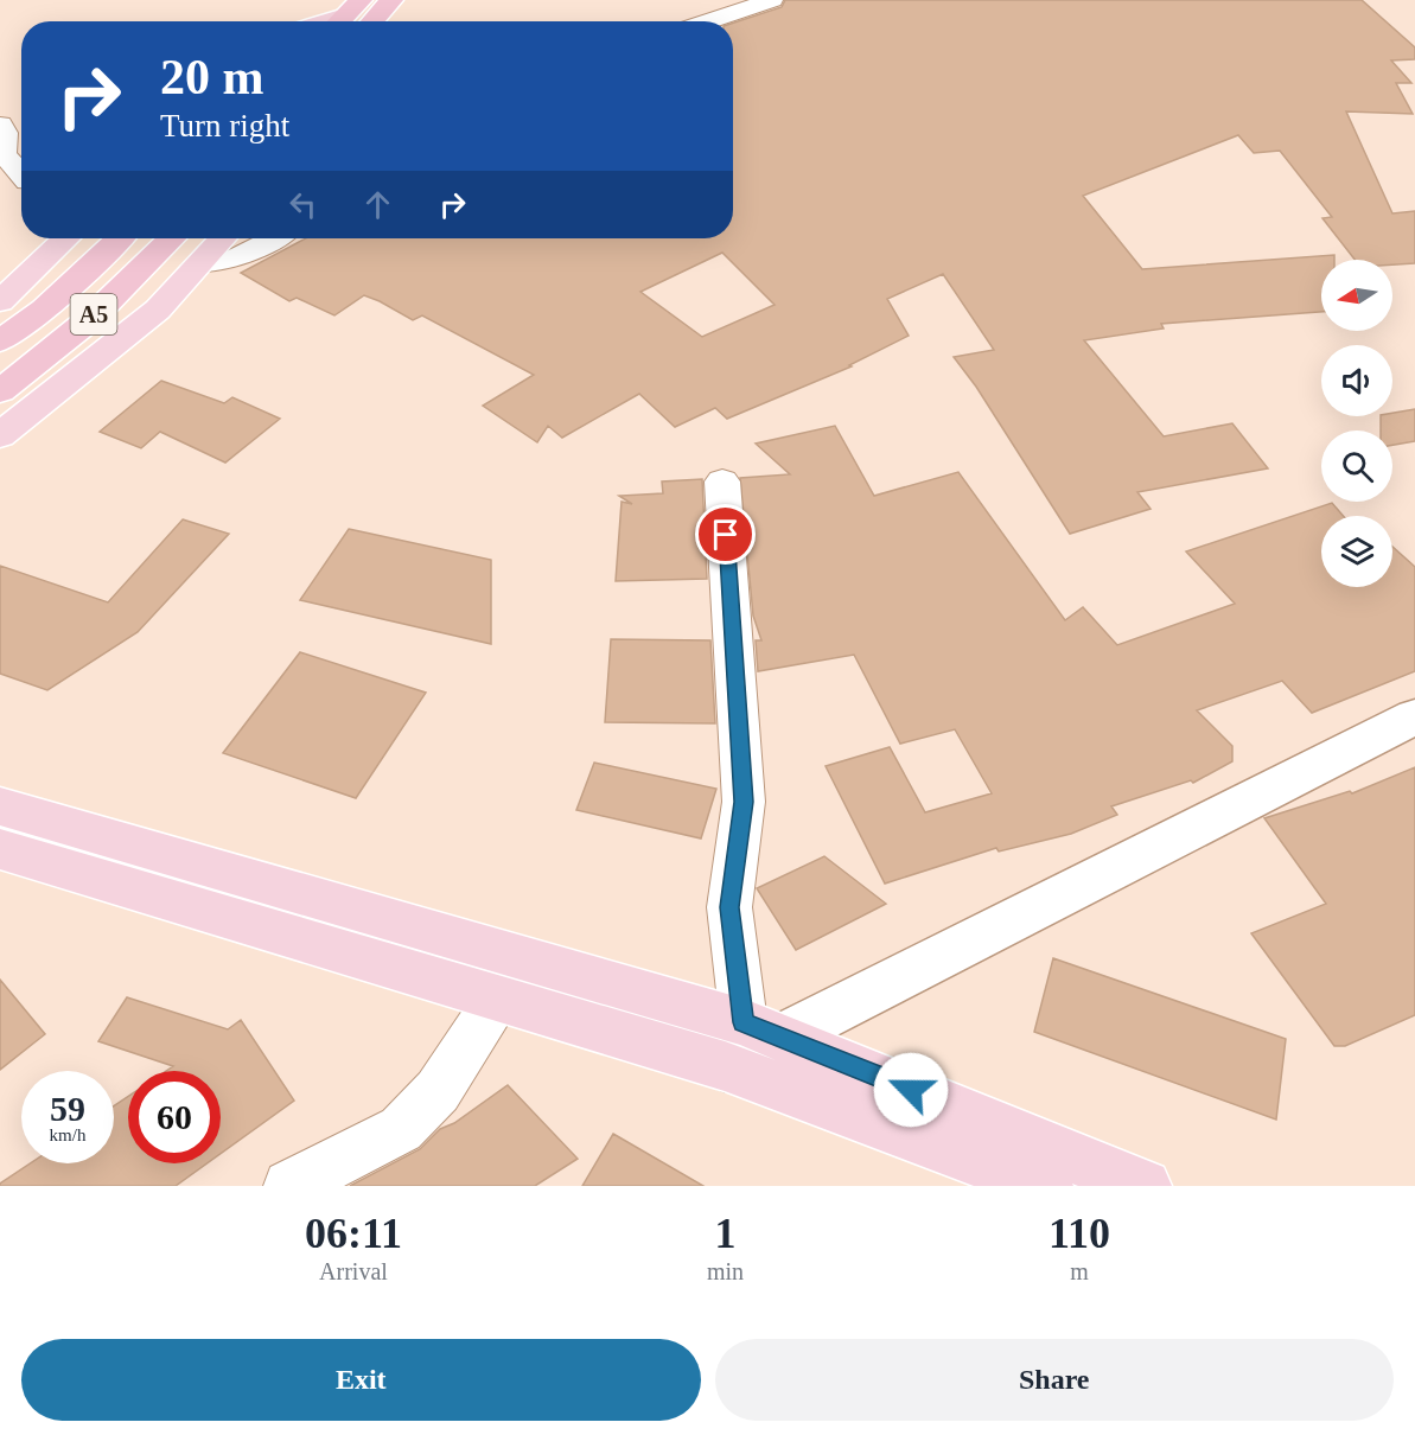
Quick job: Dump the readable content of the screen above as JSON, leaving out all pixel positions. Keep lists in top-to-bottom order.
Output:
{
  "streets": {
    "highway": ["A5"]
  },
  "north": "left",
  "page": {
    "turn": ["20 m", "Turn right"],
    "speed": "59 km/h",
    "limit": "60",
    "eta": [
      "06:11",
      "Arrival",
      "1",
      "min",
      "110",
      "m"
    ],
    "buttons": ["Exit", "Share"]
  }
}
